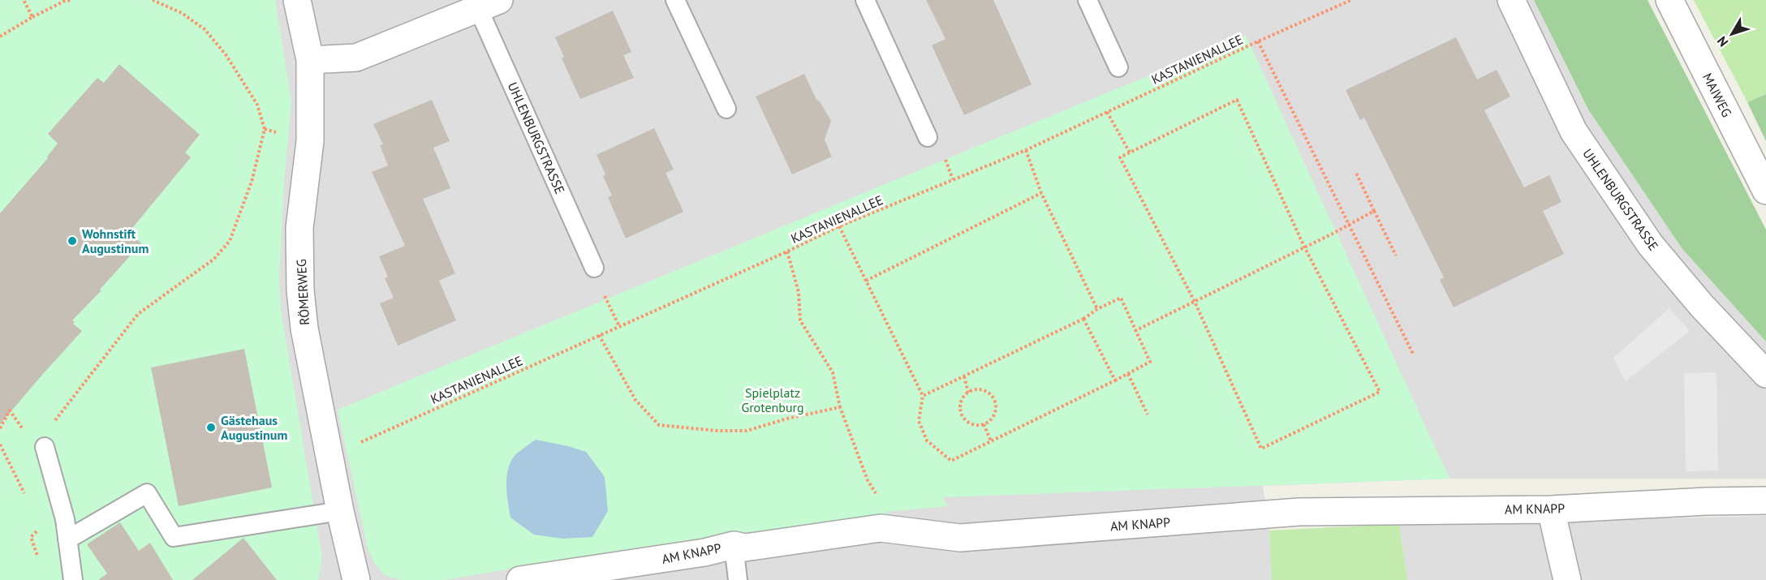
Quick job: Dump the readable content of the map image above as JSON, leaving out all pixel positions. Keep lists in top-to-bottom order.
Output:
{
  "streets": {
    "street": [
      "MAIWEG",
      "UHLENBURGSTRASSE",
      "RÖMERWEG",
      "AM KNAPP"
    ],
    "path": ["KASTANIENALLEE"]
  },
  "crossings": [
    ["KASTANIENALLEE", "RÖMERWEG"],
    ["UHLENBURGSTRASSE", "RÖMERWEG"]
  ],
  "parks": ["Spielplatz Grotenburg"],
  "places": ["Wohnstift Augustinum", "Gästehaus Augustinum"],
  "north": "bottom left"
}
